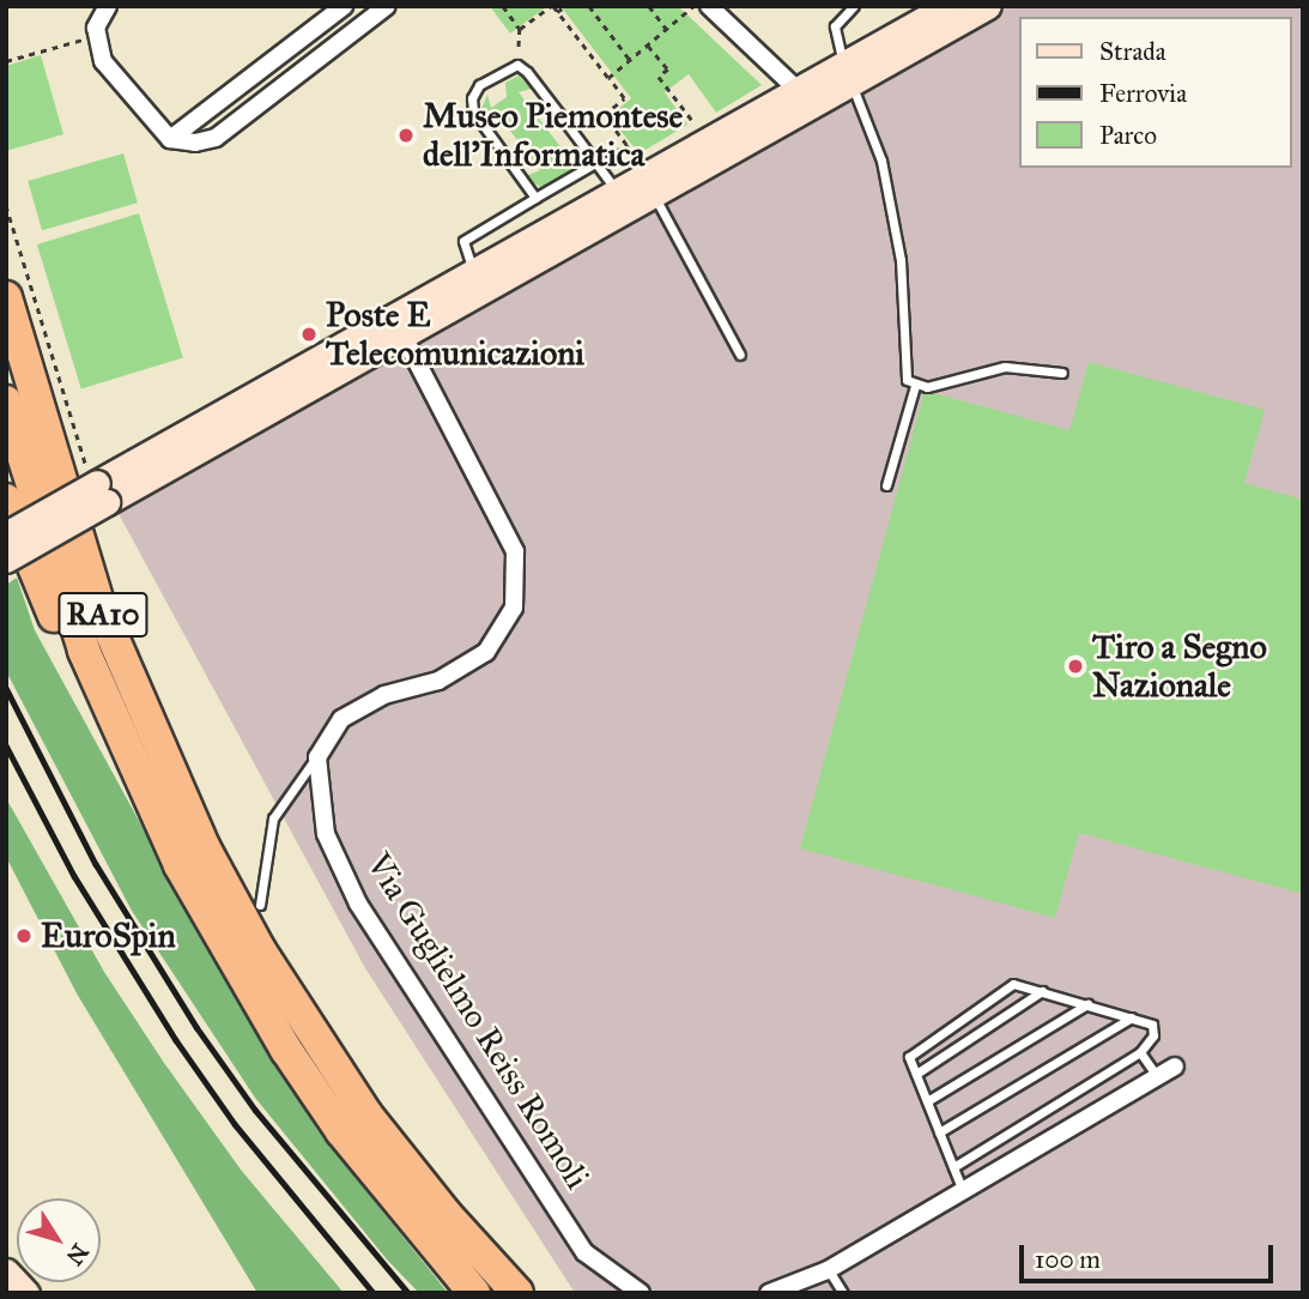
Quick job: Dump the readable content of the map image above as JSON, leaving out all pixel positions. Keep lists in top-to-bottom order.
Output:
{
  "streets": {
    "highway": ["RA10"],
    "street": ["Via Guglielmo Reiss Romoli"]
  },
  "places": [
    "Museo Piemontese dell’Informatica",
    "Poste E Telecomunicazioni",
    "Tiro a Segno Nazionale",
    "EuroSpin"
  ],
  "legend": ["Strada", "Ferrovia", "Parco"],
  "scale_bar": "100 m",
  "north": "bottom right"
}
